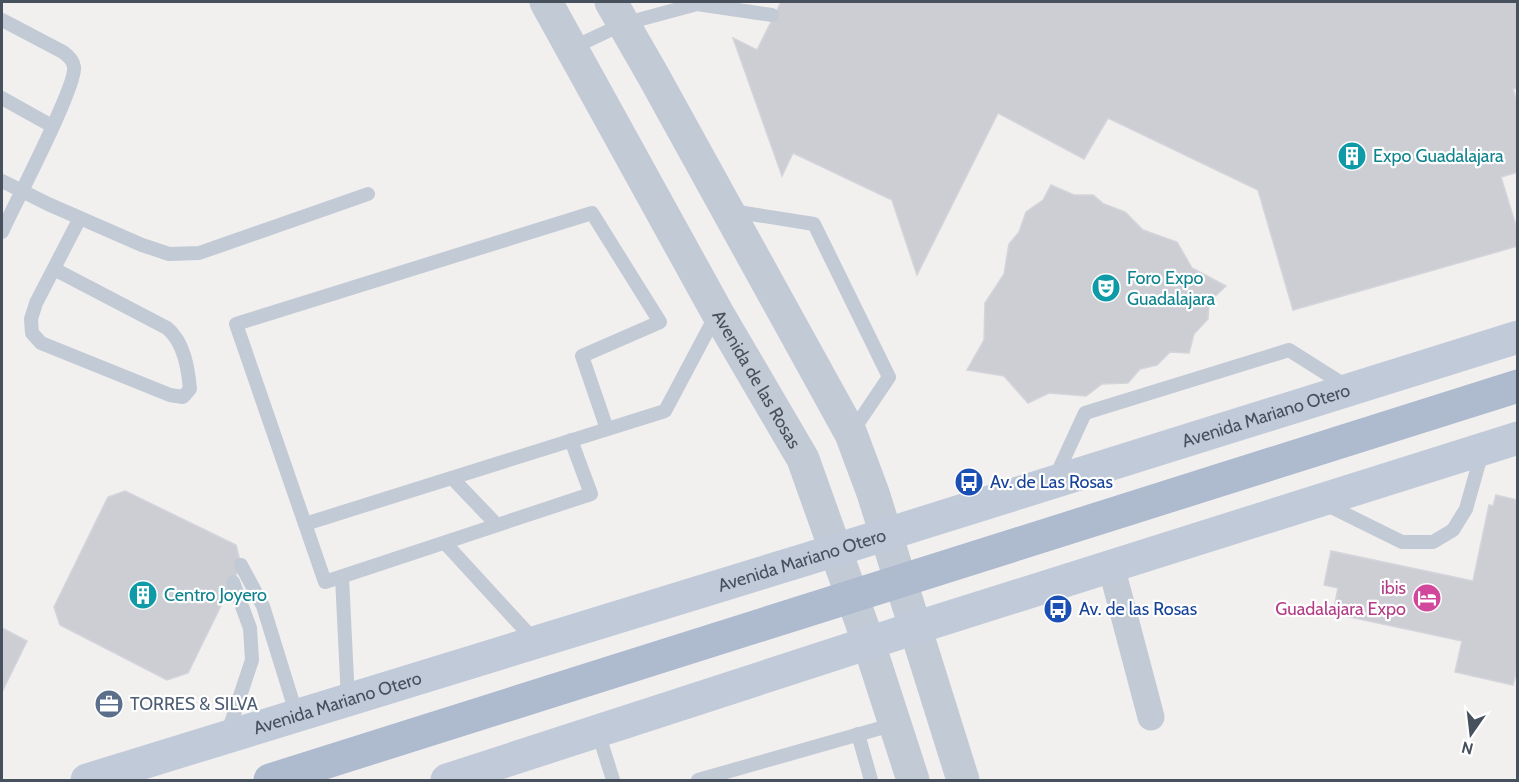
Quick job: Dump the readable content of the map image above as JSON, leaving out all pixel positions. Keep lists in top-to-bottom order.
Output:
{
  "streets": {
    "main road": ["Avenida Mariano Otero"],
    "street": ["Avenida de las Rosas"]
  },
  "crossings": [
    ["Avenida de las Rosas", "Avenida Mariano Otero"]
  ],
  "places": {
    "building": ["Expo Guadalajara", "Centro Joyero"],
    "theatre": ["Foro Expo Guadalajara"],
    "bus stop": ["Av. de Las Rosas", "Av. de las Rosas"],
    "hotel": ["ibis Guadalajara Expo"],
    "office": ["TORRES & SILVA"]
  },
  "north": "bottom"
}
